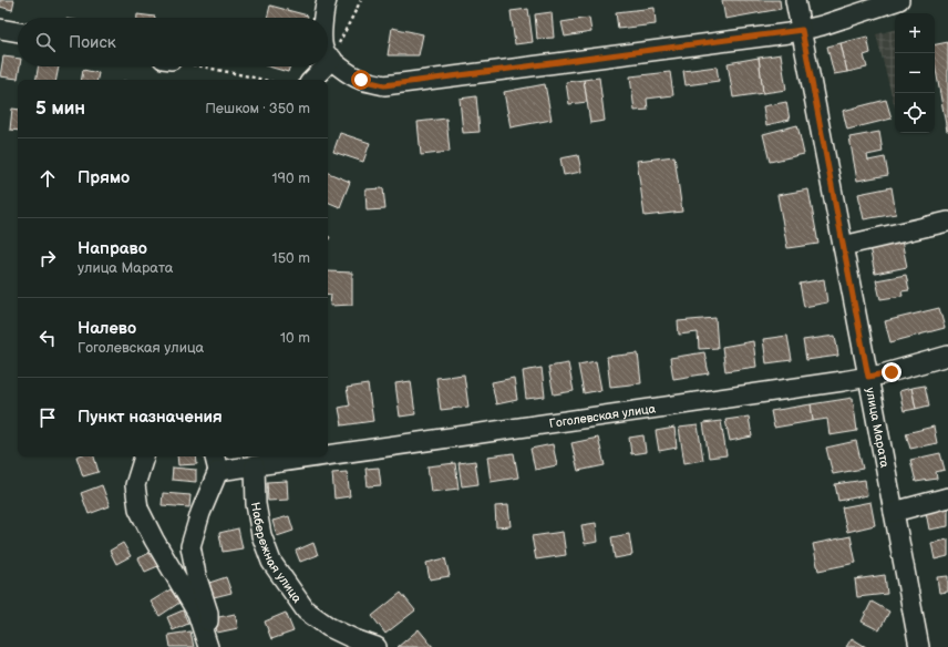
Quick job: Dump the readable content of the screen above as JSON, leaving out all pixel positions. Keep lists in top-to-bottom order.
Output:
{
  "streets": {
    "street": ["Гоголевская улица", "улица Марата", "Набережная улица"]
  },
  "crossings": [
    ["Гоголевская улица", "улица Марата"],
    ["Гоголевская улица", "Набережная улица"]
  ],
  "page": {
    "map_buttons": ["+", "−"],
    "search": "Поиск",
    "heading": ["5 мин", "Пешком · 350 m"],
    "list": [
      ["Прямо", "190 m"],
      ["Направо", "улица Марата", "150 m"],
      ["Налево", "Гоголевская улица", "10 m"],
      "Пункт назначения"
    ]
  }
}
